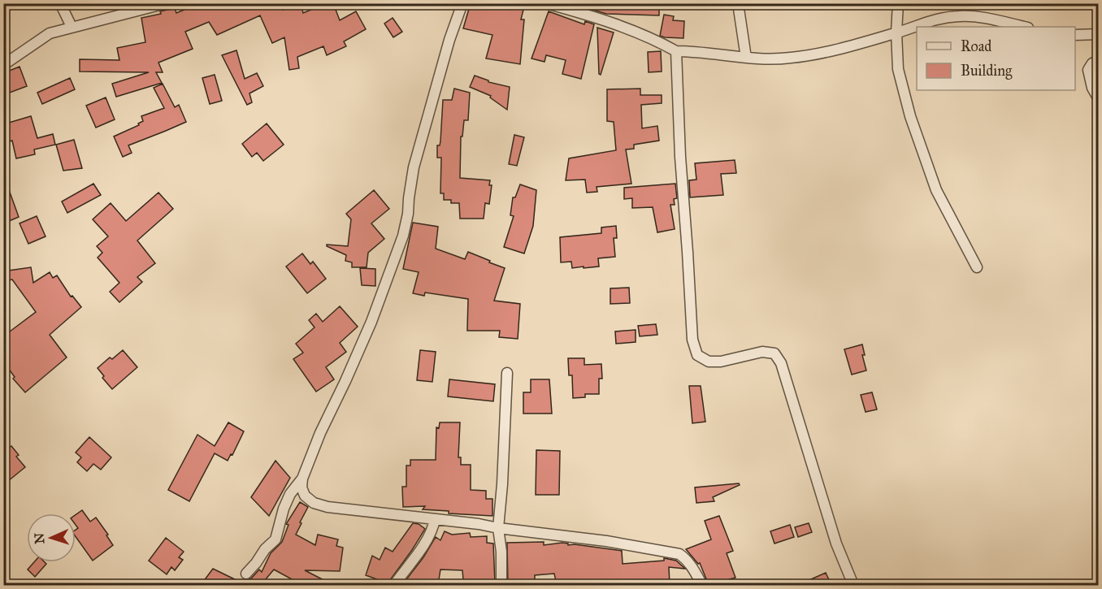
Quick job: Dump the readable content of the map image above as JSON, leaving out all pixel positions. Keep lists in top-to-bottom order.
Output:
{
  "legend": ["Road", "Building"],
  "north": "left"
}
